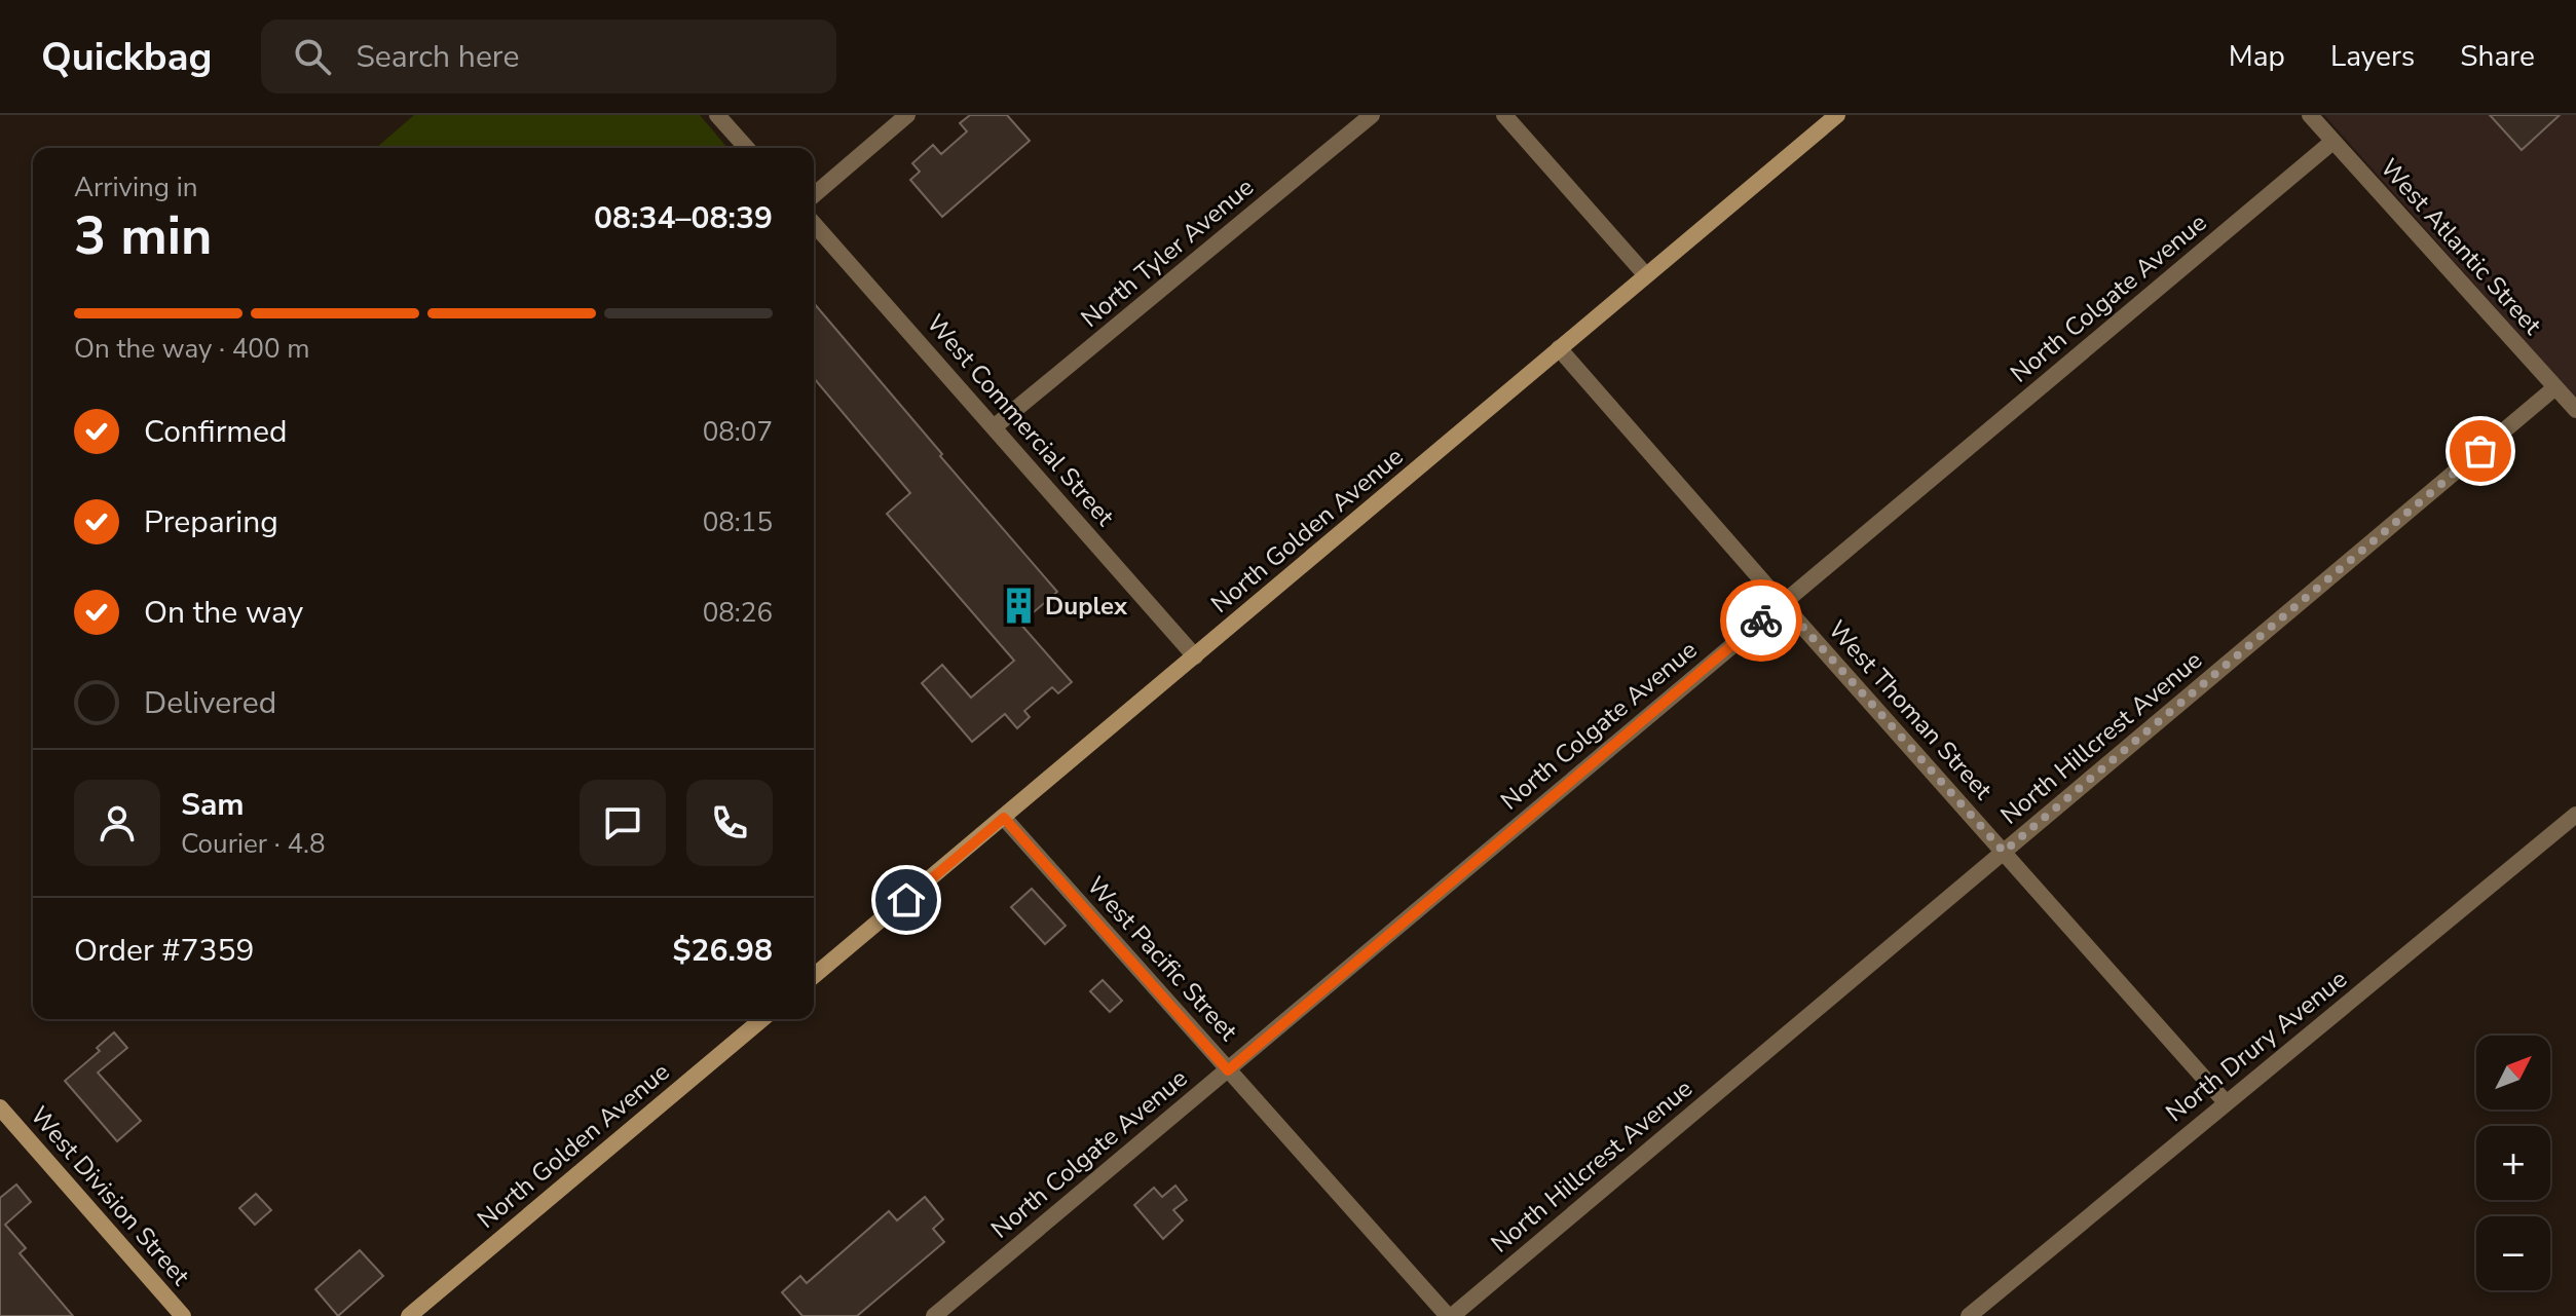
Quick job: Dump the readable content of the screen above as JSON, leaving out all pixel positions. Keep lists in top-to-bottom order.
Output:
{
  "streets": {
    "street": [
      "West Atlantic Street",
      "North Tyler Avenue",
      "North Colgate Avenue",
      "West Commercial Street",
      "North Golden Avenue",
      "West Thoman Street",
      "North Hillcrest Avenue",
      "West Pacific Street",
      "North Drury Avenue",
      "West Division Street"
    ]
  },
  "crossings": [
    ["West Atlantic Street", "North Colgate Avenue"],
    ["West Atlantic Street", "North Hillcrest Avenue"],
    ["North Tyler Avenue", "West Commercial Street"],
    ["North Colgate Avenue", "West Thoman Street"],
    ["North Colgate Avenue", "West Pacific Street"],
    ["West Commercial Street", "North Golden Avenue"],
    ["North Golden Avenue", "West Thoman Street"],
    ["North Golden Avenue", "West Pacific Street"],
    ["West Thoman Street", "North Hillcrest Avenue"],
    ["West Thoman Street", "North Drury Avenue"],
    ["North Hillcrest Avenue", "West Pacific Street"]
  ],
  "places": {
    "building": ["Duplex"]
  },
  "north": "top right",
  "page": {
    "header": "Quickbag",
    "search": "Search here",
    "nav": ["Map", "Layers", "Share"],
    "heading": ["3 min", "Arriving in", "08:34–08:39"],
    "panel": [
      "Sam",
      "Courier · 4.8",
      "Order #7359",
      "$26.98"
    ],
    "bar": "On the way · 400 m",
    "list": [
      ["Confirmed", "08:07"],
      ["Preparing", "08:15"],
      ["On the way", "08:26"],
      "Delivered"
    ],
    "map_buttons": ["+", "−"]
  }
}
